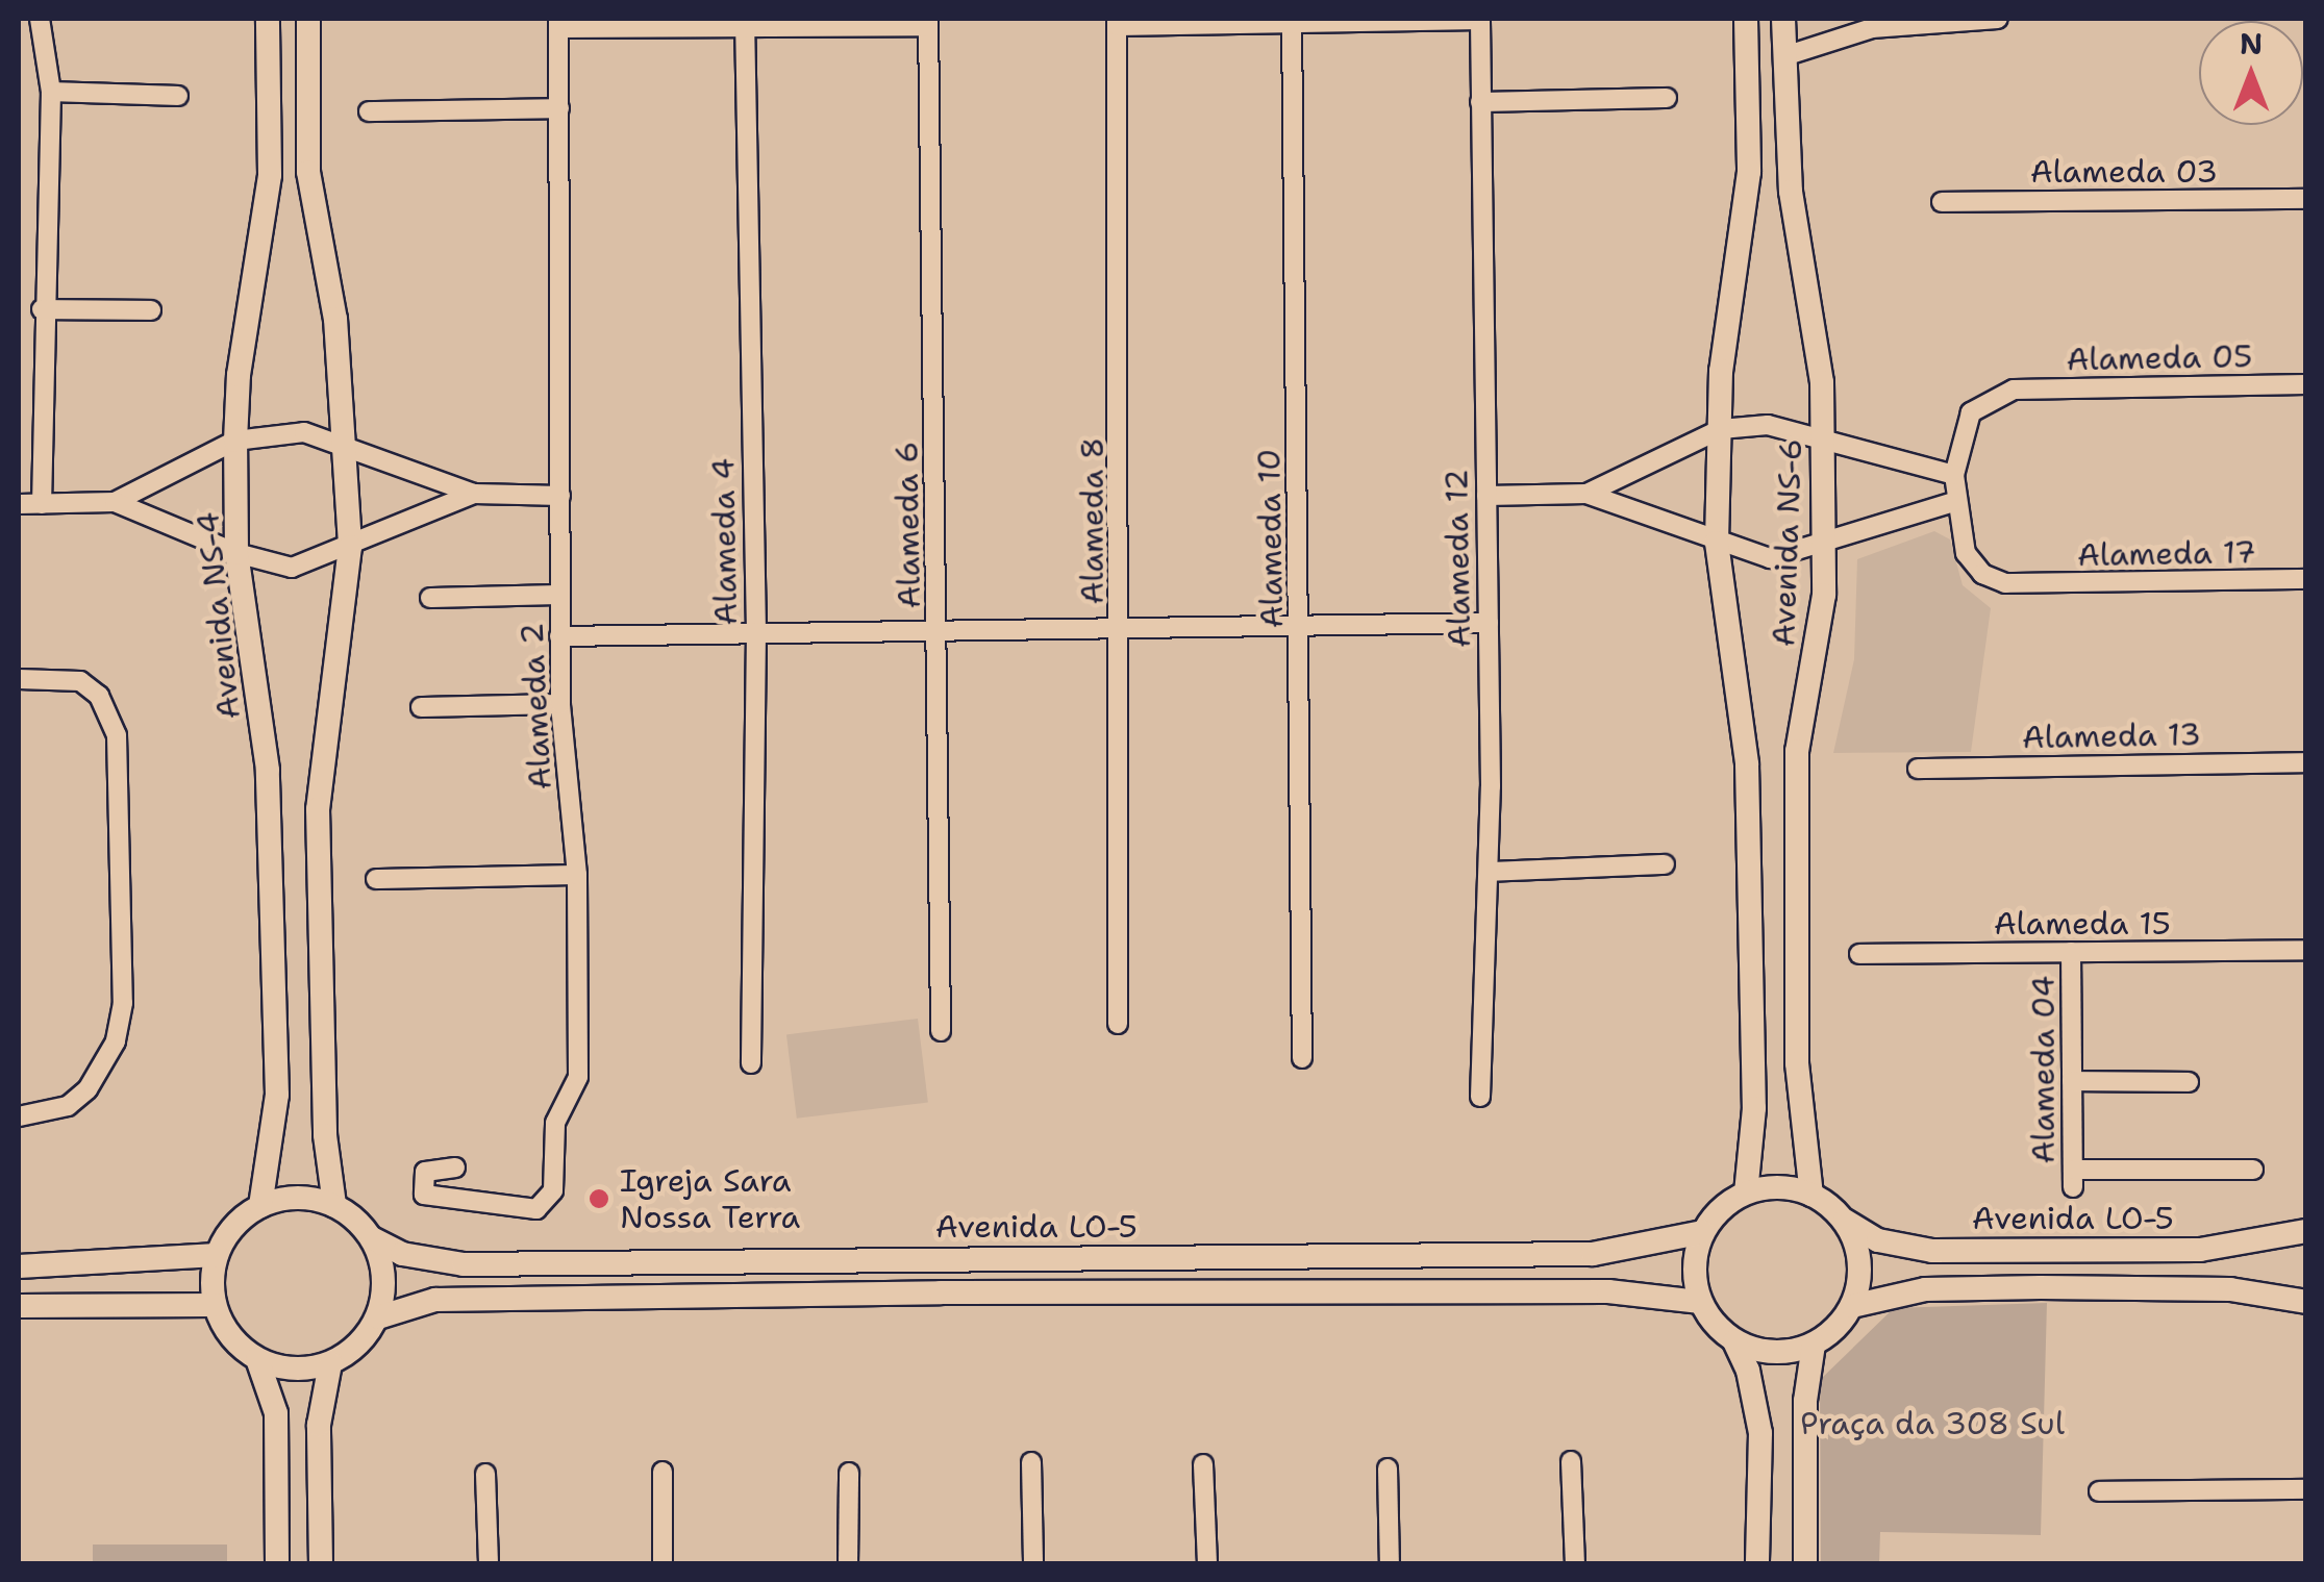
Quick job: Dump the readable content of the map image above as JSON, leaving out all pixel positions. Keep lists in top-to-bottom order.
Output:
{
  "streets": {
    "street": [
      "Alameda 03",
      "Alameda 05",
      "Alameda 8",
      "Alameda 6",
      "Alameda 10",
      "Alameda 4",
      "Avenida NS-6",
      "Alameda 17",
      "Alameda 12",
      "Avenida NS-4",
      "Alameda 2",
      "Alameda 13",
      "Alameda 15",
      "Alameda 04",
      "Avenida LO-5"
    ]
  },
  "crossings": [
    ["Alameda 05", "Alameda 17"],
    ["Avenida NS-6", "Avenida LO-5"],
    ["Avenida NS-4", "Avenida LO-5"],
    ["Alameda 15", "Alameda 04"]
  ],
  "parks": ["Praça da 308 Sul"],
  "places": ["Igreja Sara Nossa Terra"],
  "north": "top"
}
